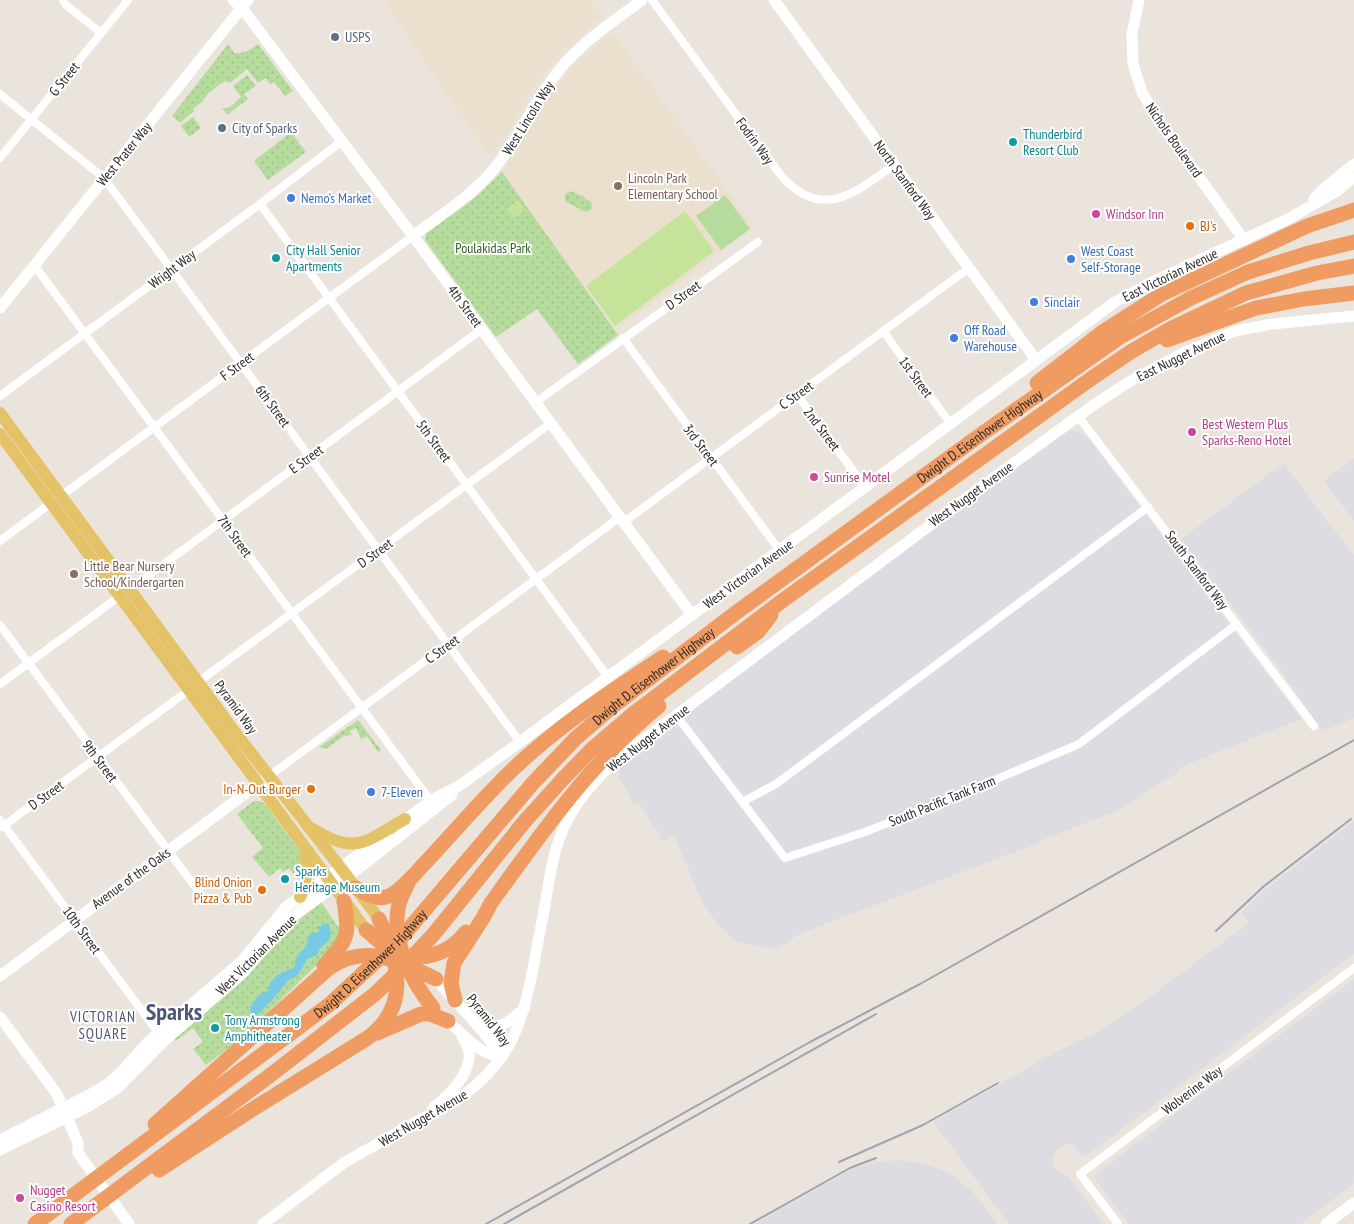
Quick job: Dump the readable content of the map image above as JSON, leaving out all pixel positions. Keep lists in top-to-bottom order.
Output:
{
  "streets": {
    "highway": ["Dwight D. Eisenhower Highway"],
    "main road": ["Pyramid Way"],
    "street": [
      "G Street",
      "West Lincoln Way",
      "Nichols Boulevard",
      "Fodrin Way",
      "West Prater Way",
      "North Stanford Way",
      "Wright Way",
      "East Victorian Avenue",
      "D Street",
      "4th Street",
      "East Nugget Avenue",
      "F Street",
      "1st Street",
      "C Street",
      "6th Street",
      "2nd Street",
      "5th Street",
      "3rd Street",
      "E Street",
      "West Nugget Avenue",
      "7th Street",
      "South Stanford Way",
      "West Victorian Avenue",
      "9th Street",
      "South Pacific Tank Farm",
      "Avenue of the Oaks",
      "10th Street",
      "Wolverine Way"
    ]
  },
  "crossings": [
    ["G Street", "6th Street"],
    ["West Lincoln Way", "4th Street"],
    ["West Lincoln Way", "F Street"],
    ["Nichols Boulevard", "East Victorian Avenue"],
    ["Fodrin Way", "North Stanford Way"],
    ["West Prater Way", "4th Street"],
    ["West Prater Way", "6th Street"],
    ["West Prater Way", "7th Street"],
    ["North Stanford Way", "East Victorian Avenue"],
    ["North Stanford Way", "C Street"],
    ["North Stanford Way", "West Victorian Avenue"],
    ["Wright Way", "4th Street"],
    ["Wright Way", "6th Street"],
    ["Wright Way", "5th Street"],
    ["Wright Way", "7th Street"],
    ["East Victorian Avenue", "West Victorian Avenue"],
    ["D Street", "4th Street"],
    ["D Street", "6th Street"],
    ["D Street", "5th Street"],
    ["D Street", "3rd Street"],
    ["D Street", "7th Street"],
    ["D Street", "Pyramid Way"],
    ["D Street", "9th Street"],
    ["D Street", "10th Street"],
    ["4th Street", "F Street"],
    ["4th Street", "C Street"],
    ["4th Street", "E Street"],
    ["4th Street", "West Victorian Avenue"],
    ["East Nugget Avenue", "West Nugget Avenue"],
    ["East Nugget Avenue", "South Stanford Way"],
    ["F Street", "6th Street"],
    ["F Street", "5th Street"],
    ["F Street", "7th Street"],
    ["F Street", "Pyramid Way"],
    ["1st Street", "C Street"],
    ["1st Street", "West Victorian Avenue"],
    ["C Street", "6th Street"],
    ["C Street", "2nd Street"],
    ["C Street", "5th Street"],
    ["C Street", "3rd Street"],
    ["C Street", "7th Street"],
    ["C Street", "Pyramid Way"],
    ["C Street", "Avenue of the Oaks"],
    ["6th Street", "E Street"],
    ["6th Street", "West Victorian Avenue"],
    ["2nd Street", "West Victorian Avenue"],
    ["5th Street", "E Street"],
    ["5th Street", "West Victorian Avenue"],
    ["3rd Street", "West Victorian Avenue"],
    ["E Street", "7th Street"],
    ["E Street", "Pyramid Way"],
    ["E Street", "9th Street"],
    ["West Nugget Avenue", "South Stanford Way"],
    ["West Nugget Avenue", "Pyramid Way"],
    ["West Nugget Avenue", "South Pacific Tank Farm"],
    ["7th Street", "West Victorian Avenue"],
    ["South Stanford Way", "South Pacific Tank Farm"],
    ["West Victorian Avenue", "Pyramid Way"],
    ["West Victorian Avenue", "10th Street"],
    ["Pyramid Way", "Avenue of the Oaks"],
    ["9th Street", "Avenue of the Oaks"],
    ["Avenue of the Oaks", "10th Street"]
  ],
  "districts": ["Sparks", "VICTORIAN SQUARE"],
  "parks": ["Poulakidas Park"],
  "places": [
    "USPS",
    "City of Sparks",
    "Thunderbird Resort Club",
    "Lincoln Park Elementary School",
    "Nemo’s Market",
    "Windsor Inn",
    "BJ's",
    "City Hall Senior Apartments",
    "West Coast Self-Storage",
    "Sinclair",
    "Off Road Warehouse",
    "Best Western Plus Sparks-Reno Hotel",
    "Sunrise Motel",
    "Little Bear Nursery School/Kindergarten",
    "In-N-Out Burger",
    "7-Eleven",
    "Sparks Heritage Museum",
    "Blind Onion Pizza & Pub",
    "Tony Armstrong Amphitheater",
    "Nugget Casino Resort"
  ]
}
